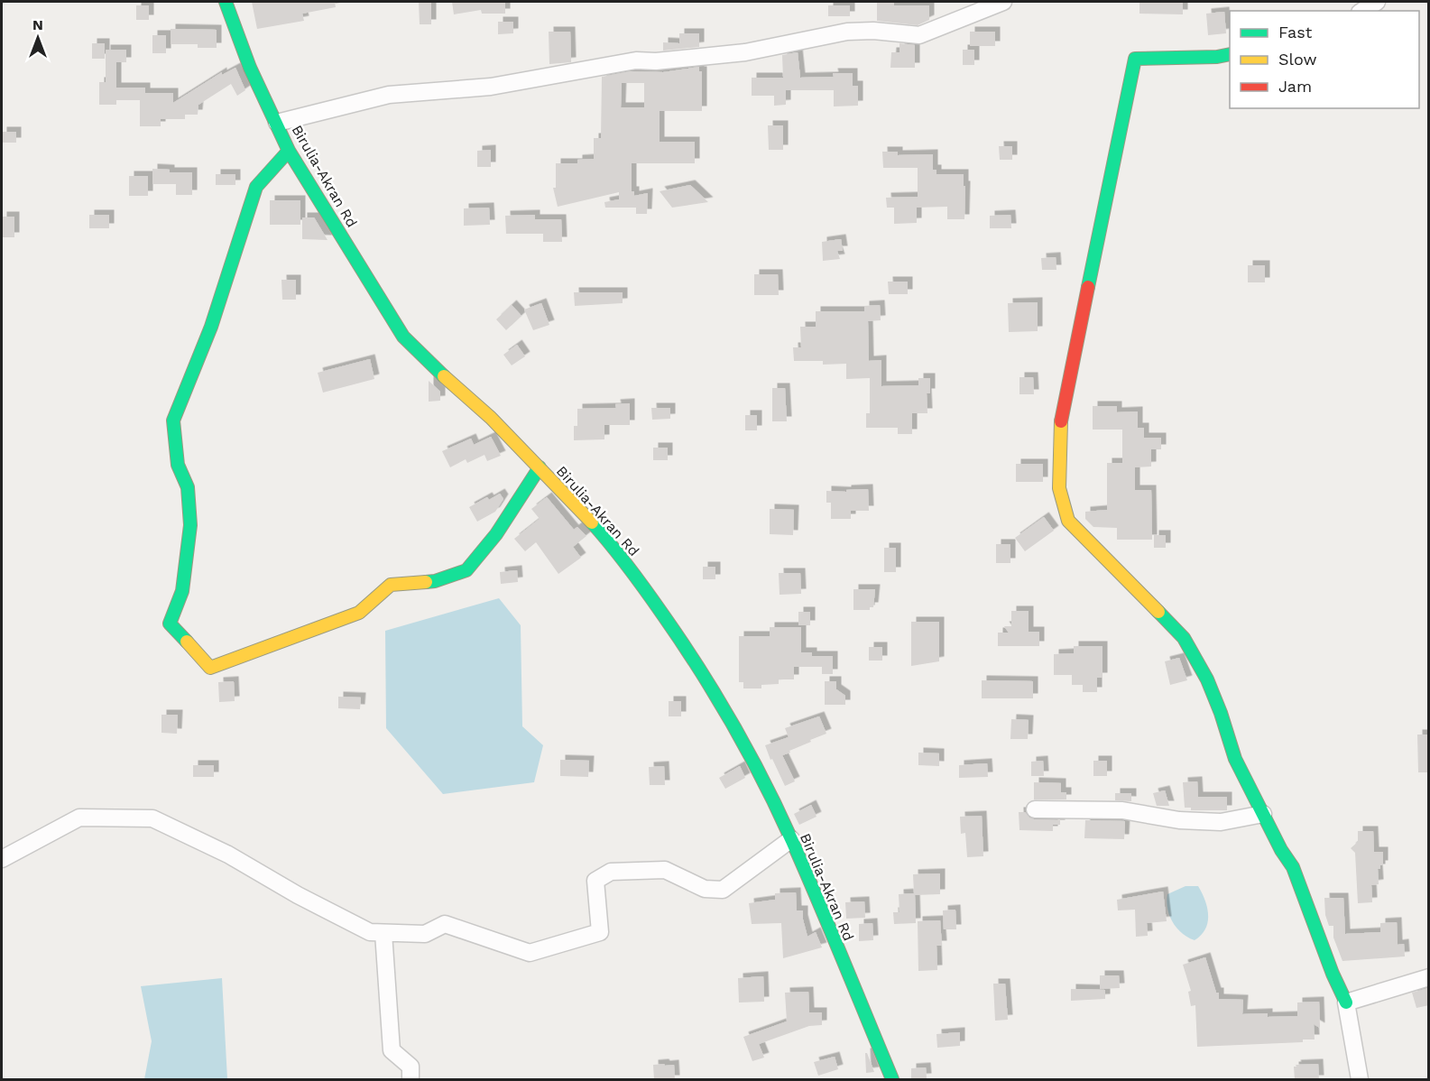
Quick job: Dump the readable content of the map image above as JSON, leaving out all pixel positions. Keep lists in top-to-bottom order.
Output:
{
  "streets": {
    "street": ["Birulia-Akran Rd"]
  },
  "legend": ["Fast", "Slow", "Jam"],
  "north": "top"
}
